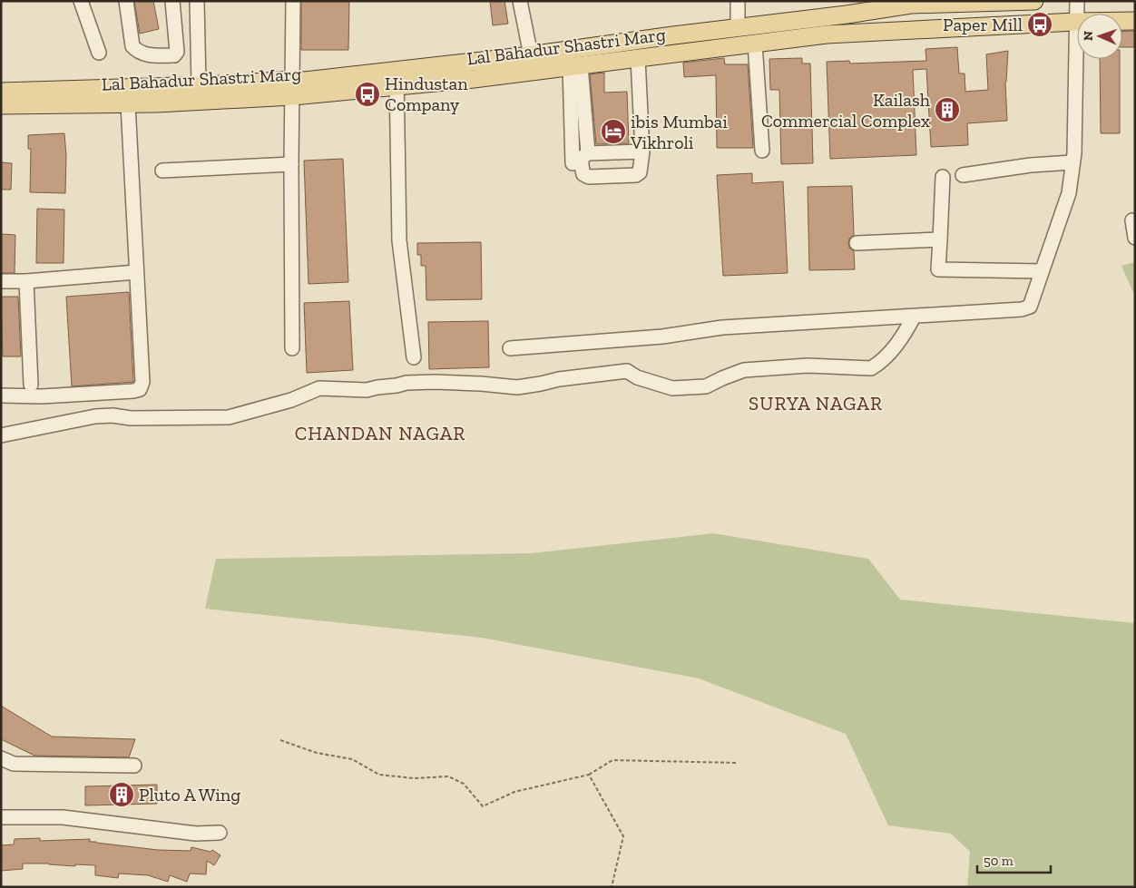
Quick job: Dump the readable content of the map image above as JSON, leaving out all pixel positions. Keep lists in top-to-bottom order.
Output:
{
  "streets": {
    "main road": ["Lal Bahadur Shastri Marg"]
  },
  "districts": ["SURYA NAGAR", "CHANDAN NAGAR"],
  "places": {
    "bus stop": ["Paper Mill", "Hindustan Company"],
    "building": ["Kailash Commercial Complex", "Pluto A Wing"],
    "hotel": ["ibis Mumbai Vikhroli"]
  },
  "scale_bar": "50 m",
  "north": "left"
}
